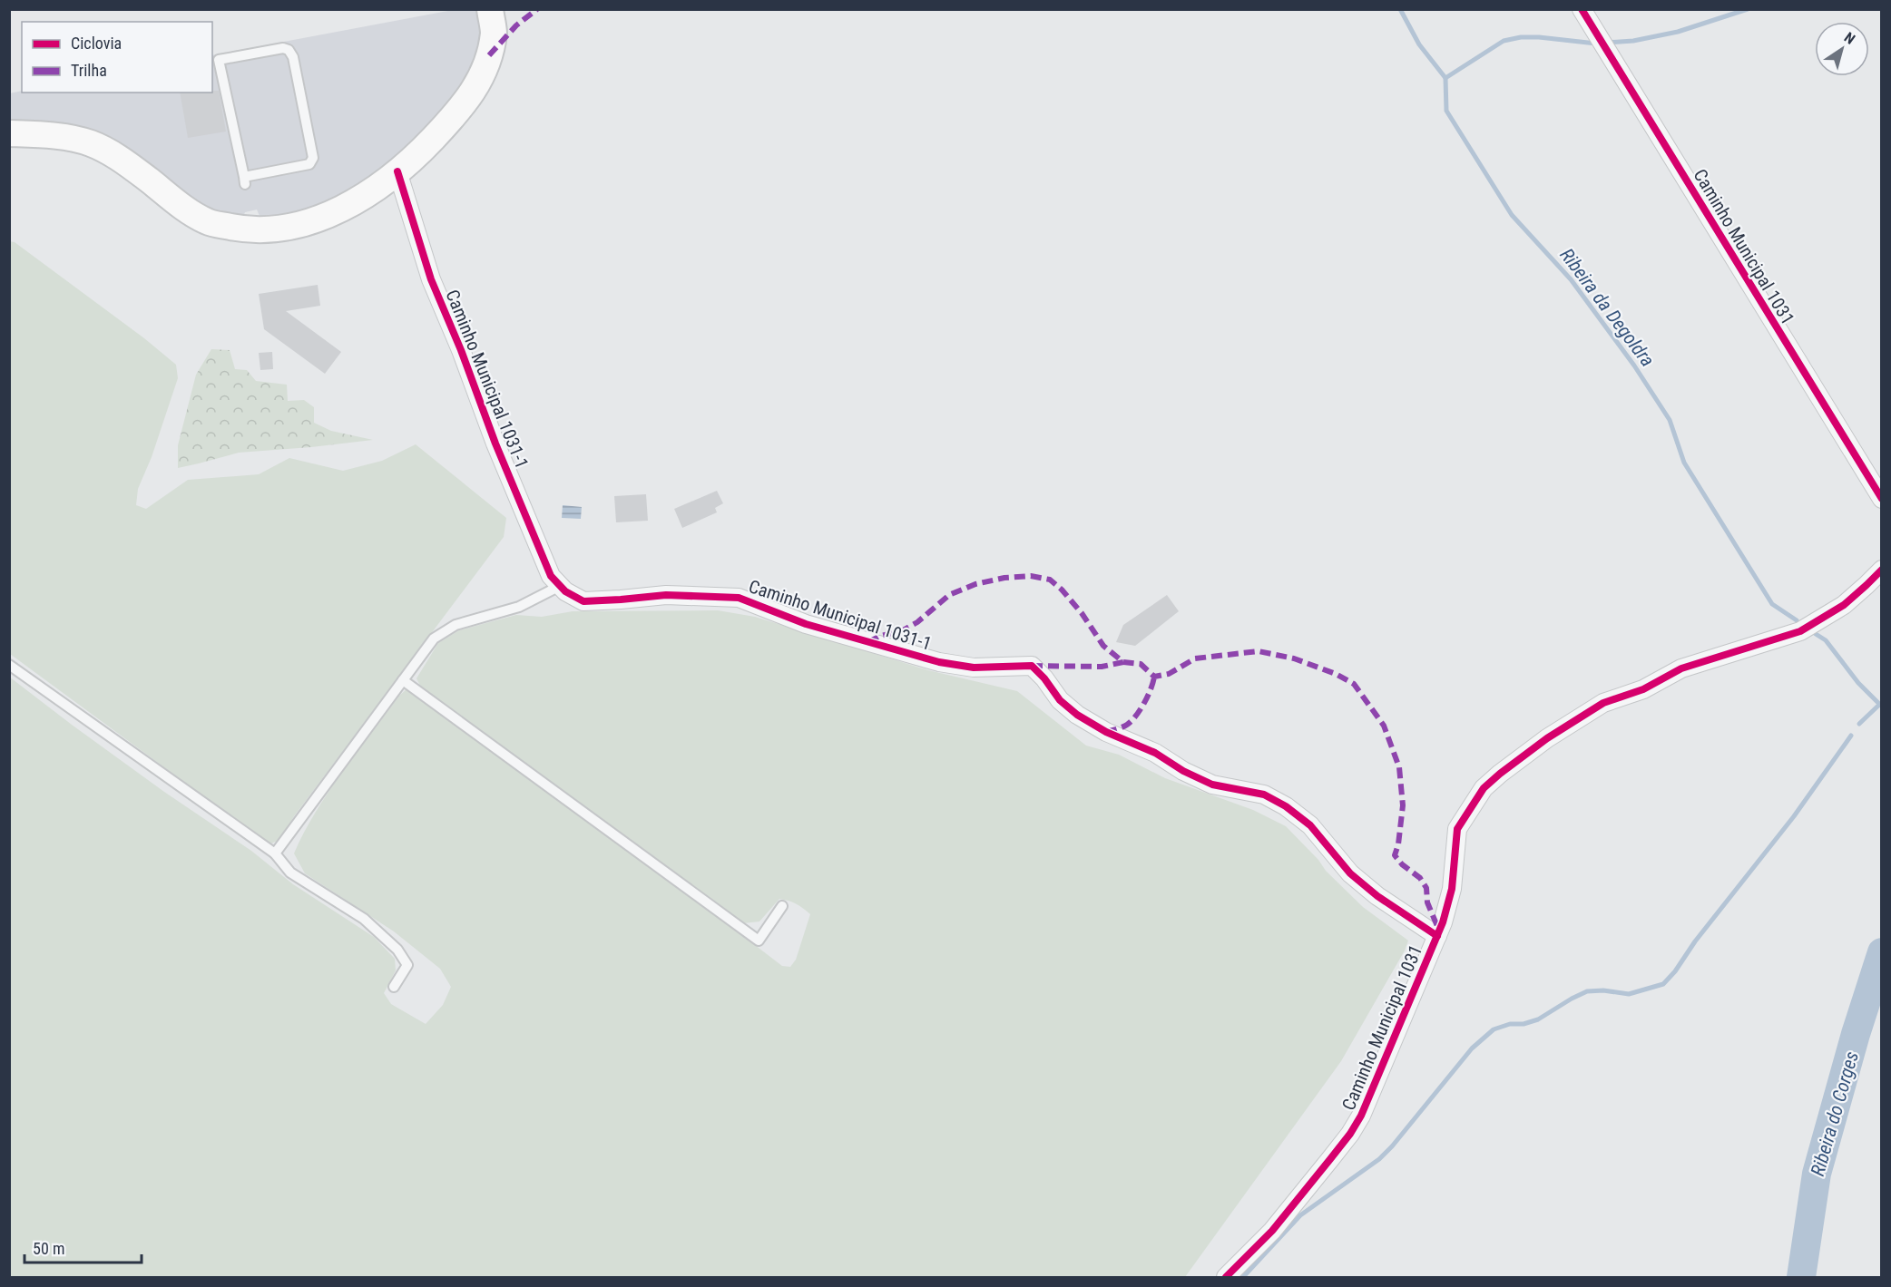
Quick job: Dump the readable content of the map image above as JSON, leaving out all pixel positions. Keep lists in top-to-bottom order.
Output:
{
  "streets": {
    "street": ["Caminho Municipal 1031", "Caminho Municipal 1031-1"]
  },
  "crossings": [
    ["Caminho Municipal 1031", "Caminho Municipal 1031-1"]
  ],
  "water": ["Ribeira da Degoldra", "Ribeira do Corges"],
  "legend": ["Ciclovia", "Trilha"],
  "scale_bar": "50 m",
  "north": "top right"
}
